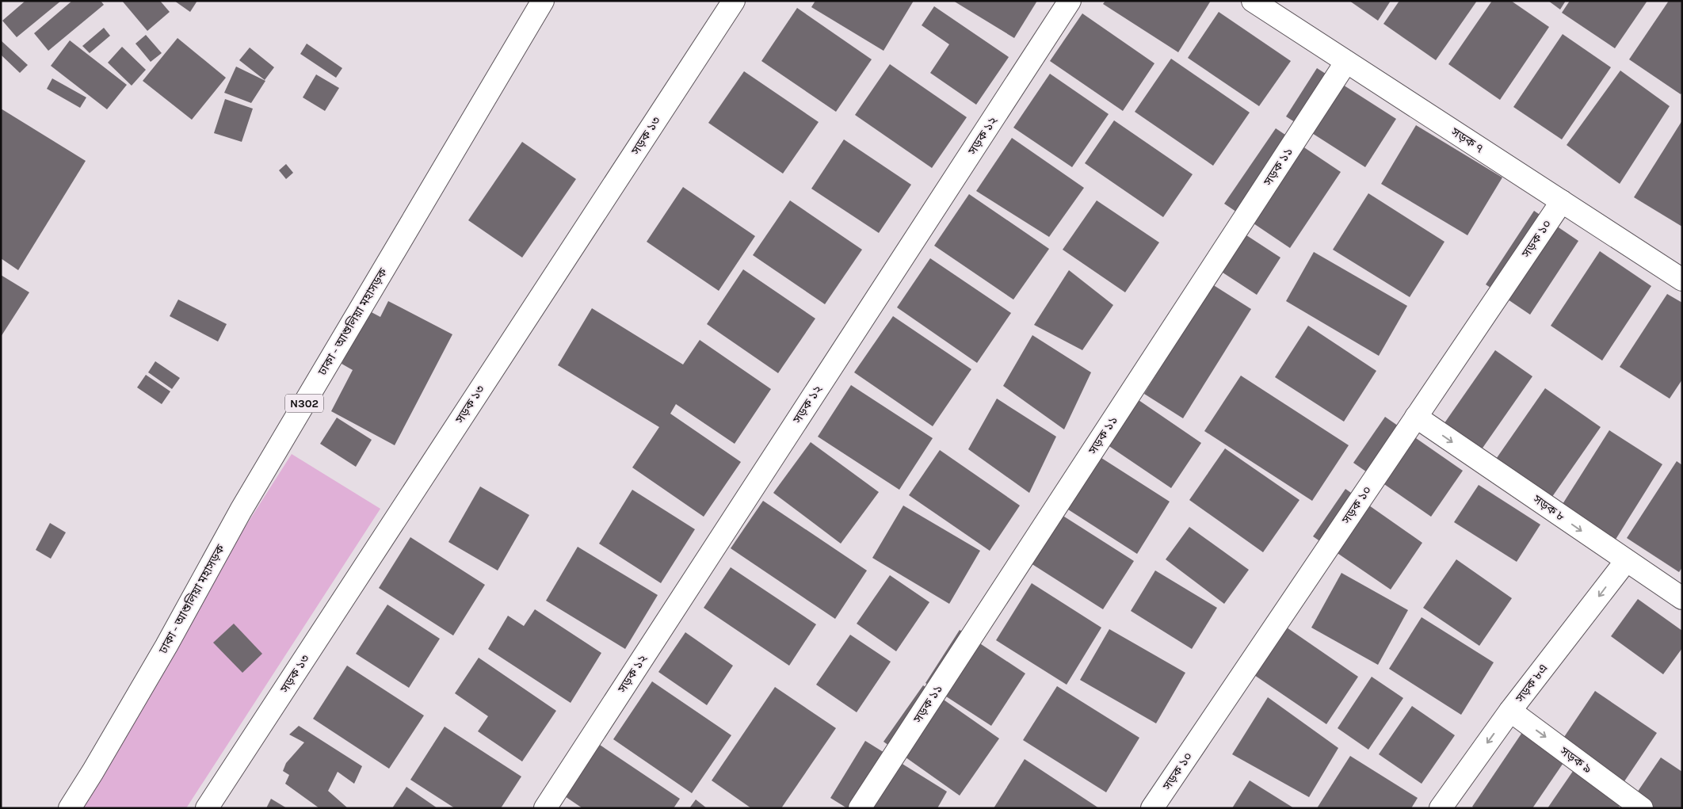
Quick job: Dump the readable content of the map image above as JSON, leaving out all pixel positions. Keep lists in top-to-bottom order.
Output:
{
  "streets": {
    "main road": [
      "সড়ক ১৩",
      "সড়ক ১২",
      "সড়ক ৭",
      "সড়ক ১১",
      "সড়ক ১০",
      "ঢাকা - আশুলিয়া মহাসড়ক",
      "N302",
      "সড়ক ৮",
      "সড়ক ৮এ",
      "সড়ক ৯"
    ]
  },
  "crossings": [
    ["সড়ক ৭", "সড়ক ১১"],
    ["সড়ক ৭", "সড়ক ১০"],
    ["সড়ক ১০", "সড়ক ৮"],
    ["সড়ক ৮", "সড়ক ৮এ"],
    ["সড়ক ৮এ", "সড়ক ৯"]
  ],
  "one_way": ["সড়ক ৮", "সড়ক ৮এ", "সড়ক ৯"]
}
